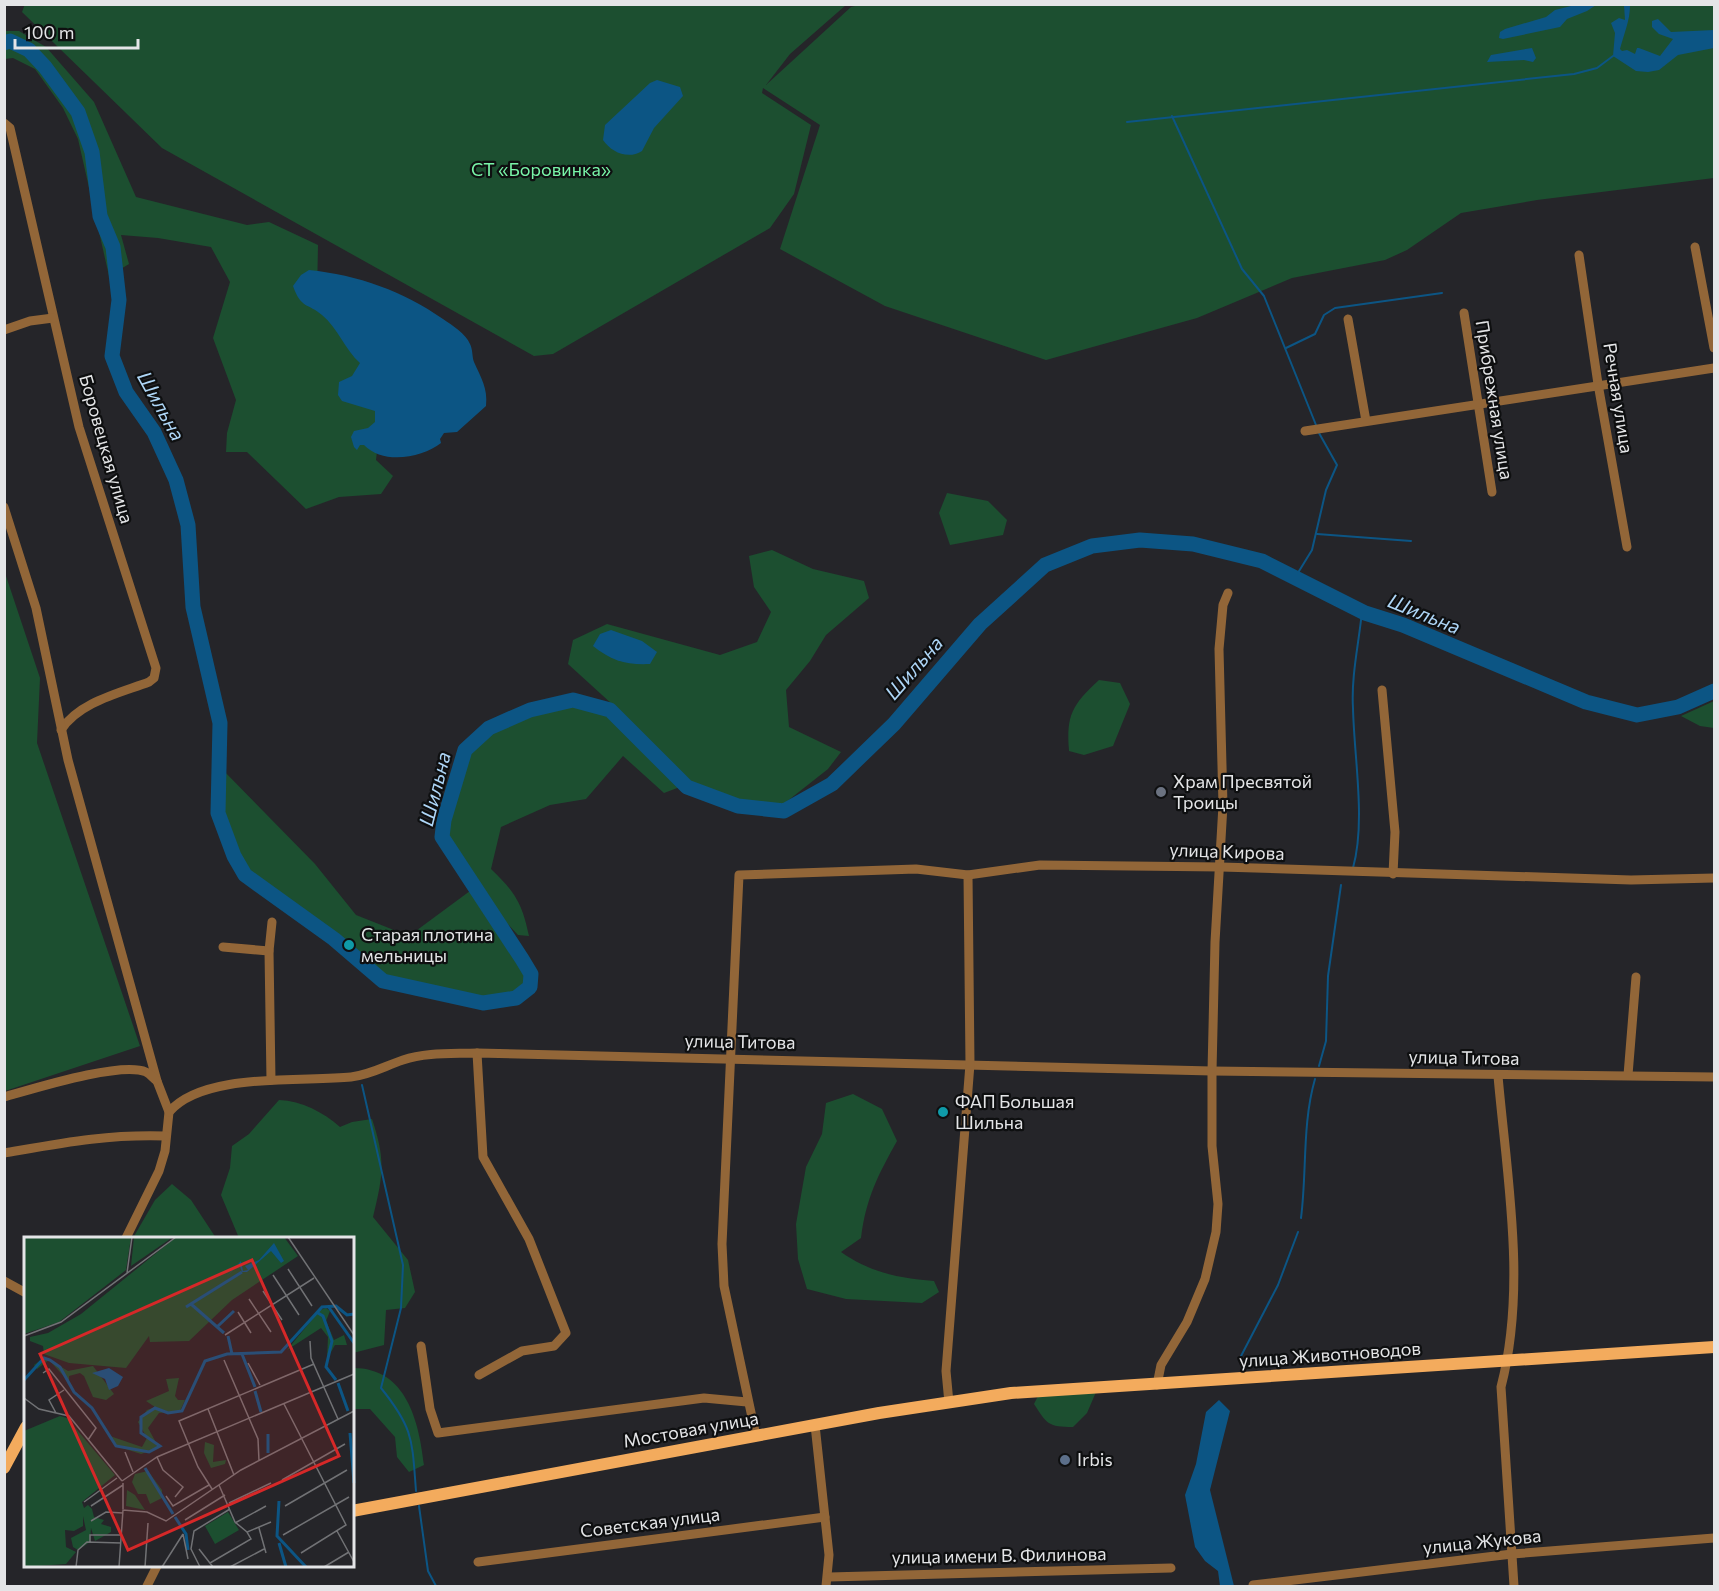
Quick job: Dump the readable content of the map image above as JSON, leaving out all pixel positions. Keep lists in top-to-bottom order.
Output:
{
  "streets": {
    "main road": ["улица Животноводов", "Мостовая улица"],
    "street": [
      "Речная улица",
      "Прибрежная улица",
      "Боровецкая улица",
      "улица Кирова",
      "улица Титова",
      "Советская улица",
      "улица Жукова",
      "улица имени В. Филинова"
    ]
  },
  "crossings": [
    ["улица Кирова", "улица Титова"],
    ["улица Животноводов", "Мостовая улица"]
  ],
  "water": ["Шильна"],
  "parks": ["СТ «Боровинка»"],
  "places": [
    "Храм Пресвятой Троицы",
    "Старая плотина мельницы",
    "ФАП Большая Шильна",
    "Irbis"
  ],
  "scale_bar": "100 m"
}
